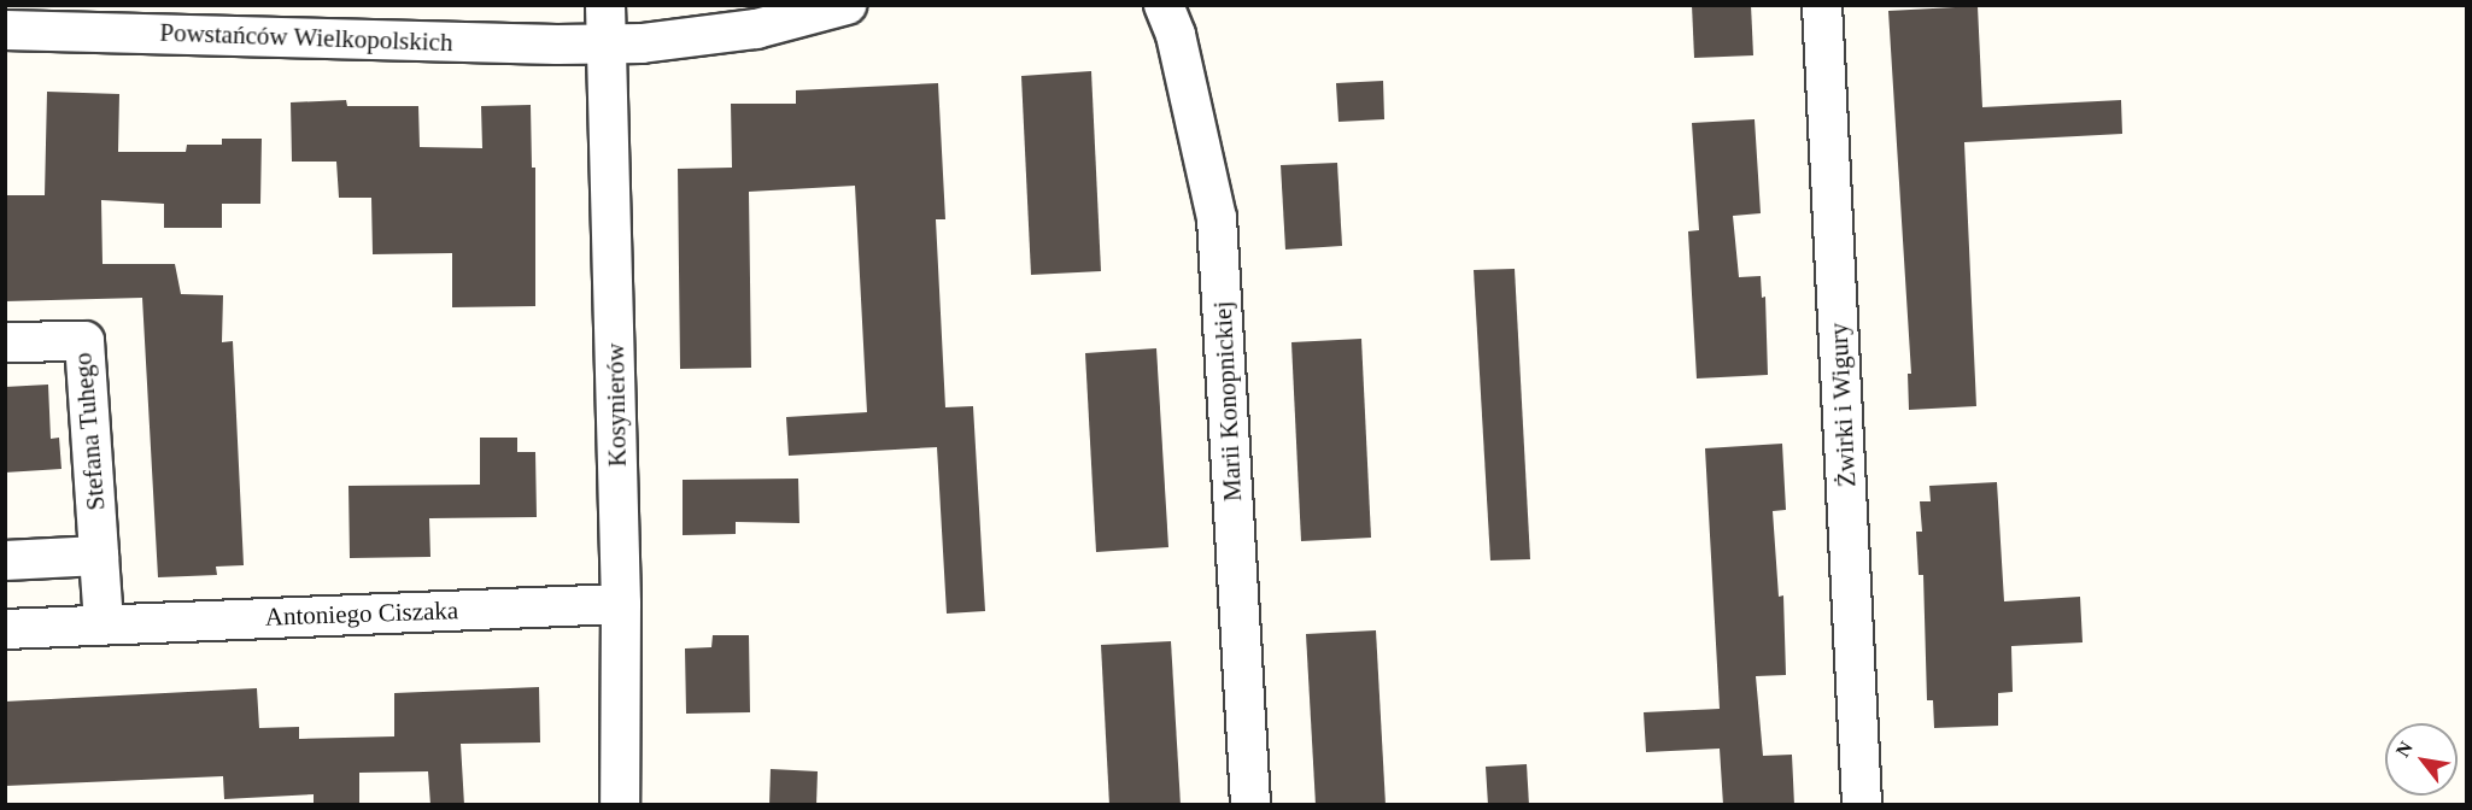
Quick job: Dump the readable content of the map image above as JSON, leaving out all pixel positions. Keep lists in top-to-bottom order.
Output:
{
  "streets": {
    "street": [
      "Powstańców Wielkopolskich",
      "Marii Konopnickiej",
      "Kosynierów",
      "Żwirki i Wigury",
      "Stefana Tuhego",
      "Antoniego Ciszaka"
    ]
  },
  "crossings": [
    ["Powstańców Wielkopolskich", "Kosynierów"],
    ["Kosynierów", "Antoniego Ciszaka"]
  ],
  "north": "top left"
}
